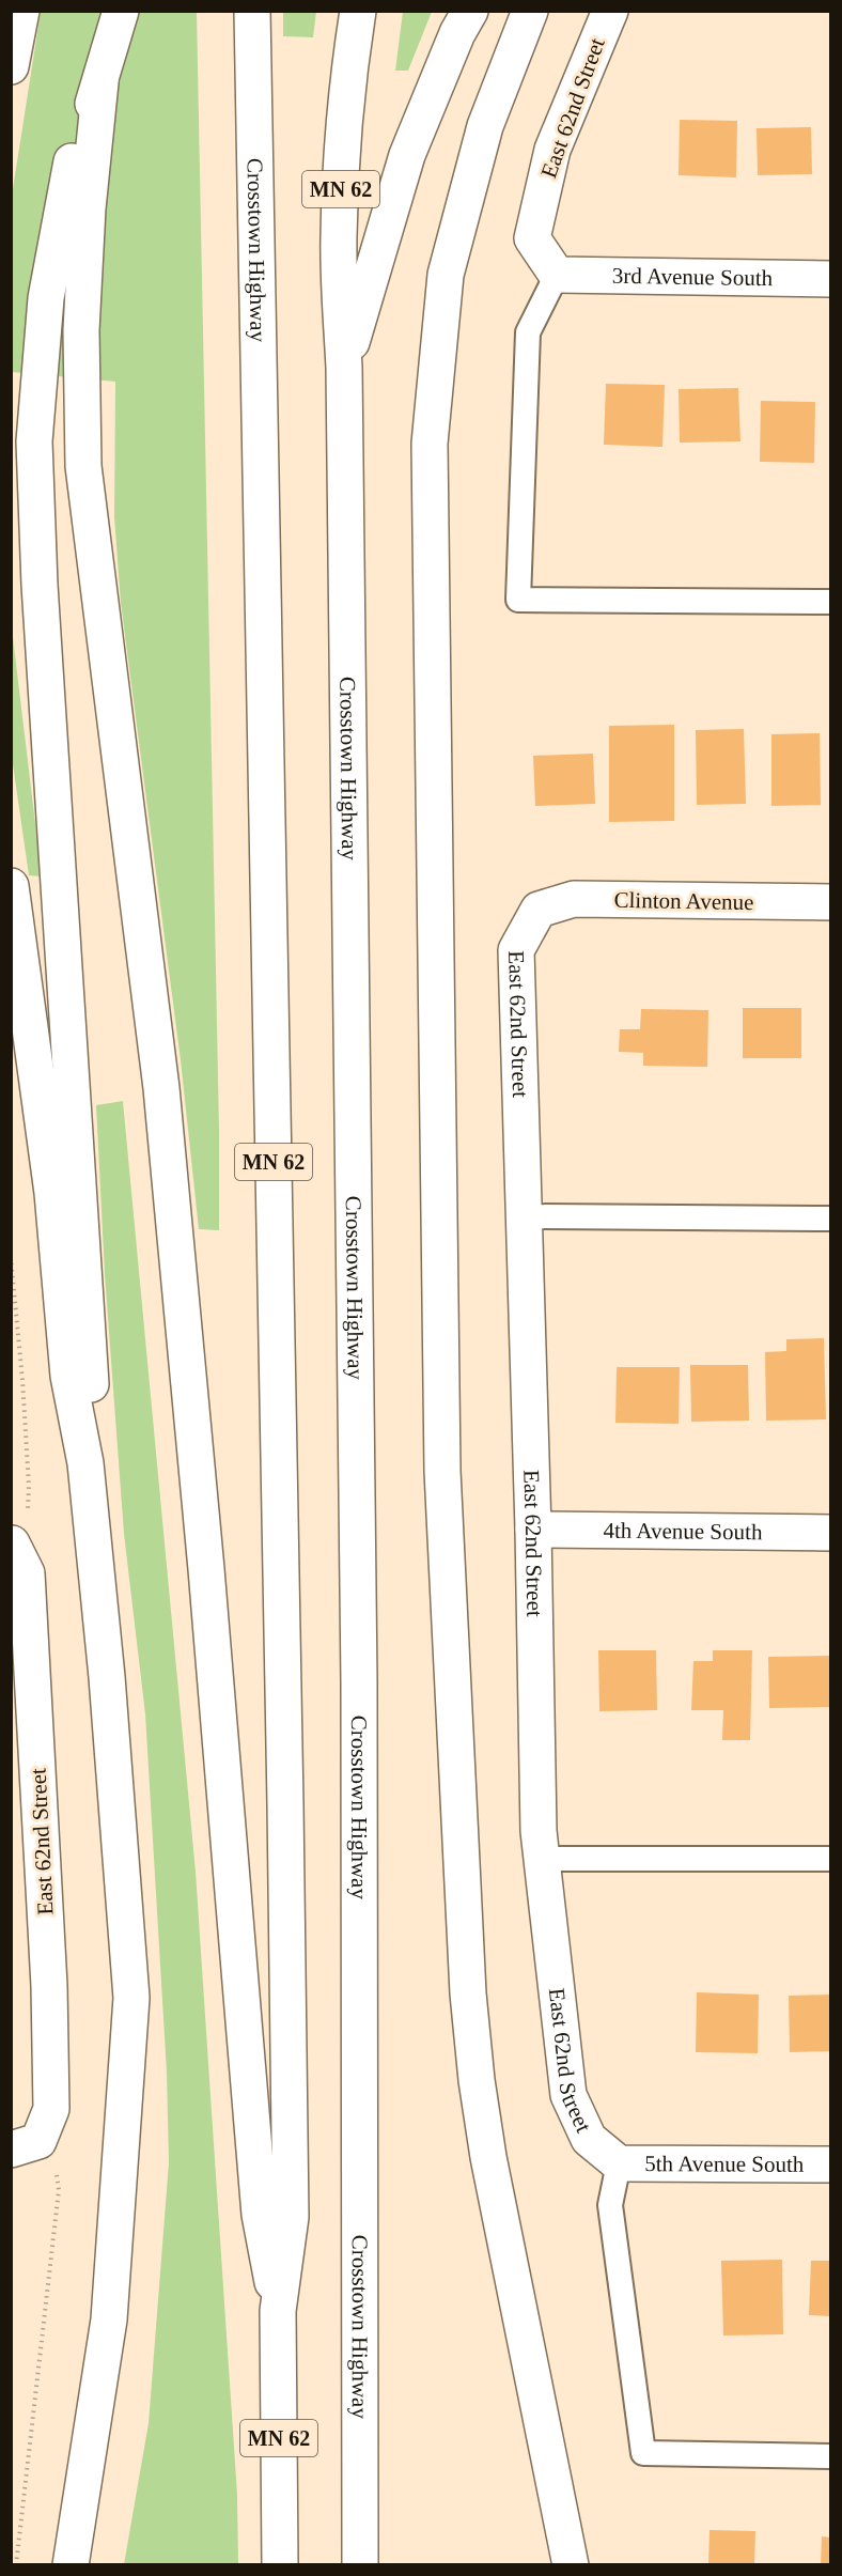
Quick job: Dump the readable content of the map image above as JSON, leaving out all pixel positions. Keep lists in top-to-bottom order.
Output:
{
  "streets": {
    "main road": [
      "East 62nd Street",
      "MN 62",
      "Crosstown Highway",
      "3rd Avenue South",
      "Clinton Avenue",
      "4th Avenue South",
      "5th Avenue South"
    ]
  },
  "crossings": [
    ["East 62nd Street", "3rd Avenue South"],
    ["East 62nd Street", "Clinton Avenue"],
    ["East 62nd Street", "4th Avenue South"],
    ["East 62nd Street", "5th Avenue South"]
  ]
}
